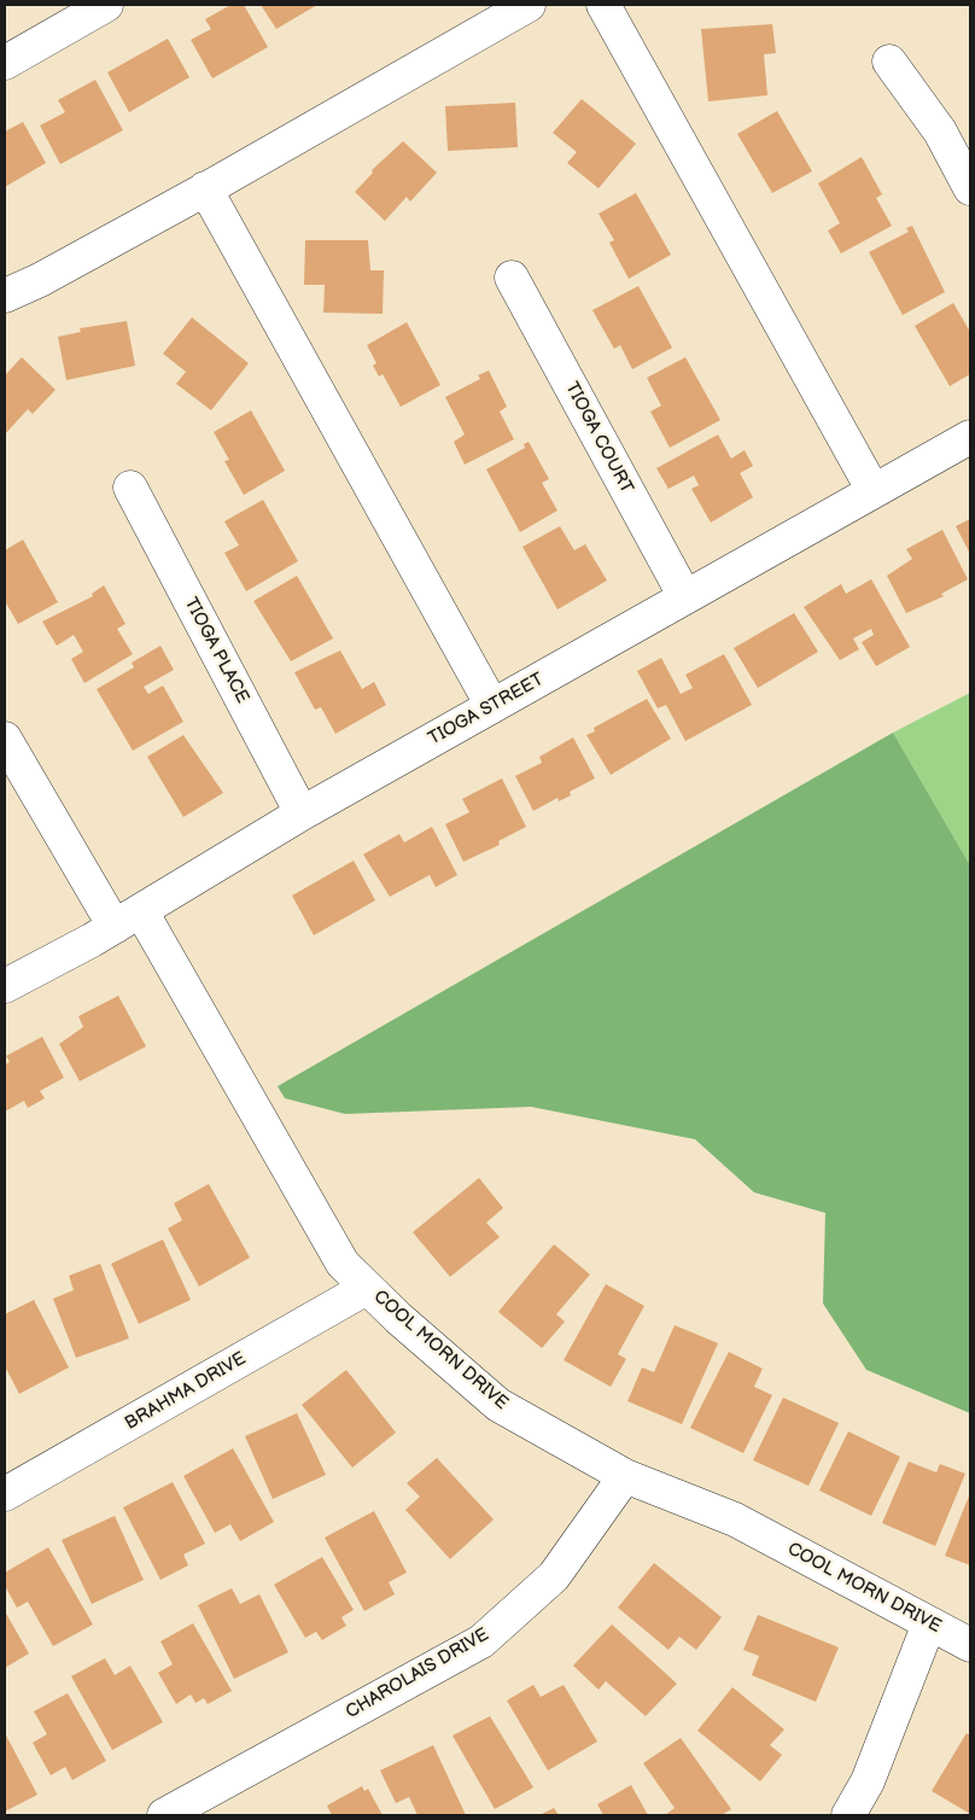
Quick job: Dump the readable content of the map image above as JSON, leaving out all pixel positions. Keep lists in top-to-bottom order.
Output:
{
  "streets": {
    "street": [
      "TIOGA COURT",
      "TIOGA PLACE",
      "TIOGA STREET",
      "COOL MORN DRIVE",
      "BRAHMA DRIVE",
      "CHAROLAIS DRIVE"
    ]
  },
  "crossings": [
    ["TIOGA COURT", "TIOGA STREET"],
    ["TIOGA PLACE", "TIOGA STREET"],
    ["TIOGA STREET", "COOL MORN DRIVE"],
    ["COOL MORN DRIVE", "BRAHMA DRIVE"],
    ["COOL MORN DRIVE", "CHAROLAIS DRIVE"]
  ]
}
